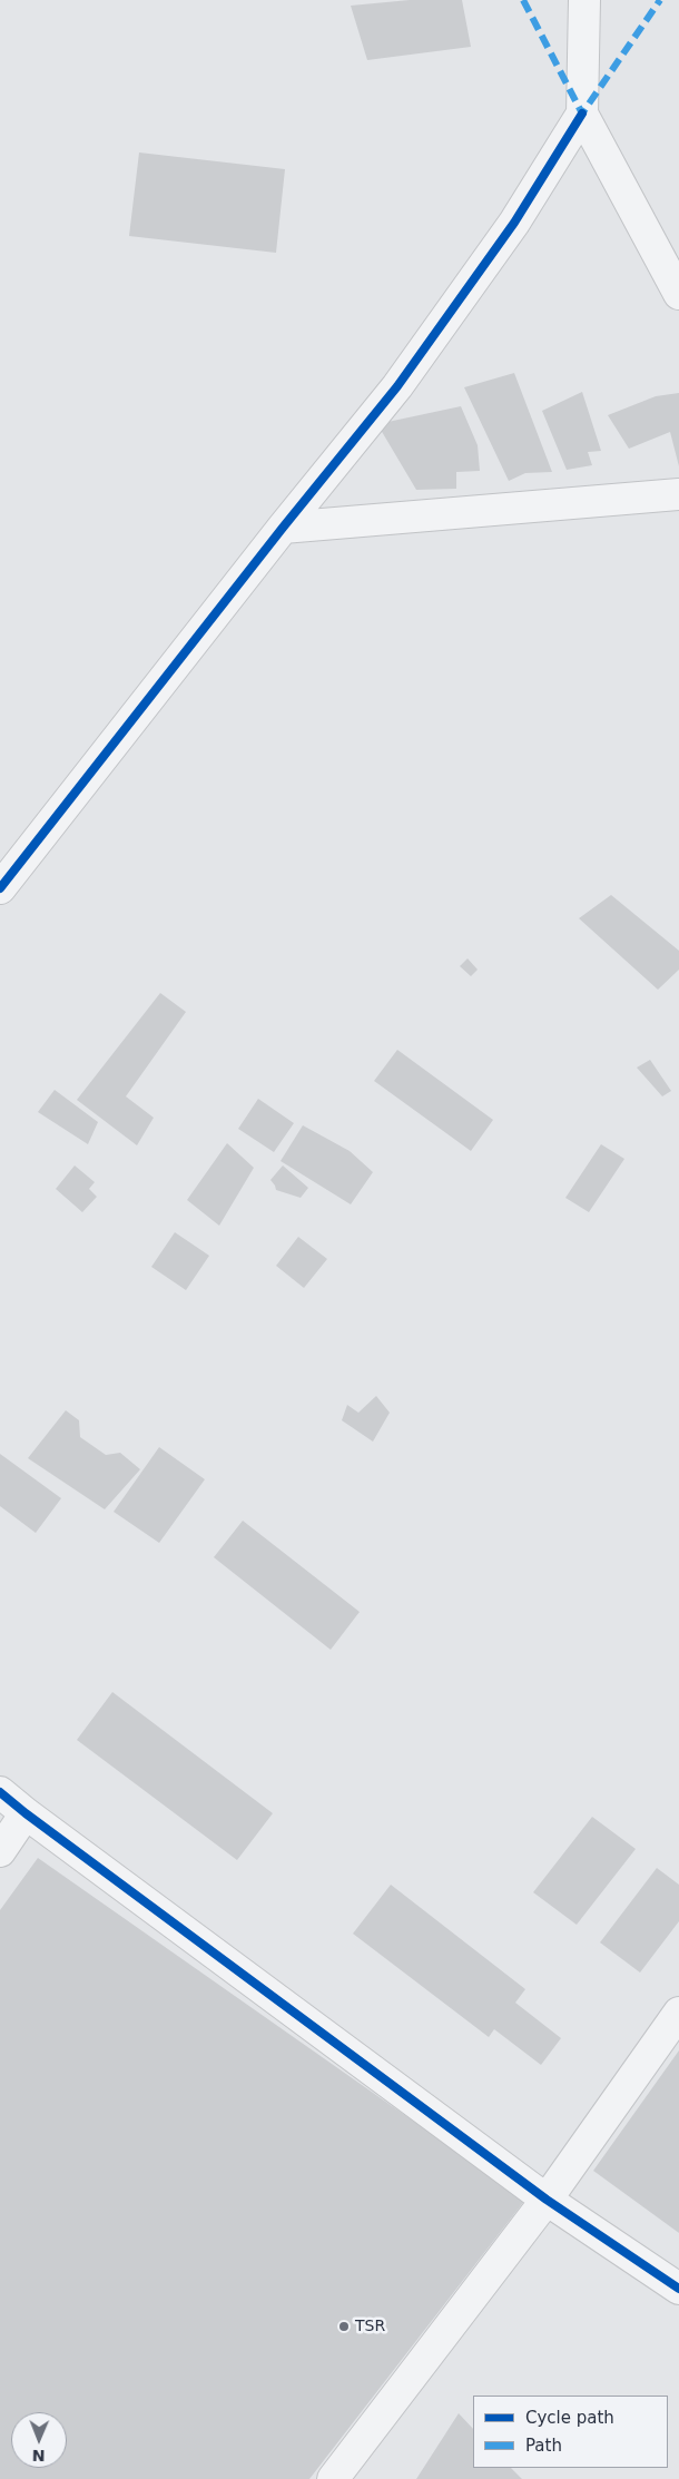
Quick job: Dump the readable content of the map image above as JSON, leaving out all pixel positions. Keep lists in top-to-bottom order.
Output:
{
  "places": ["TSR"],
  "legend": ["Cycle path", "Path"],
  "north": "bottom"
}
